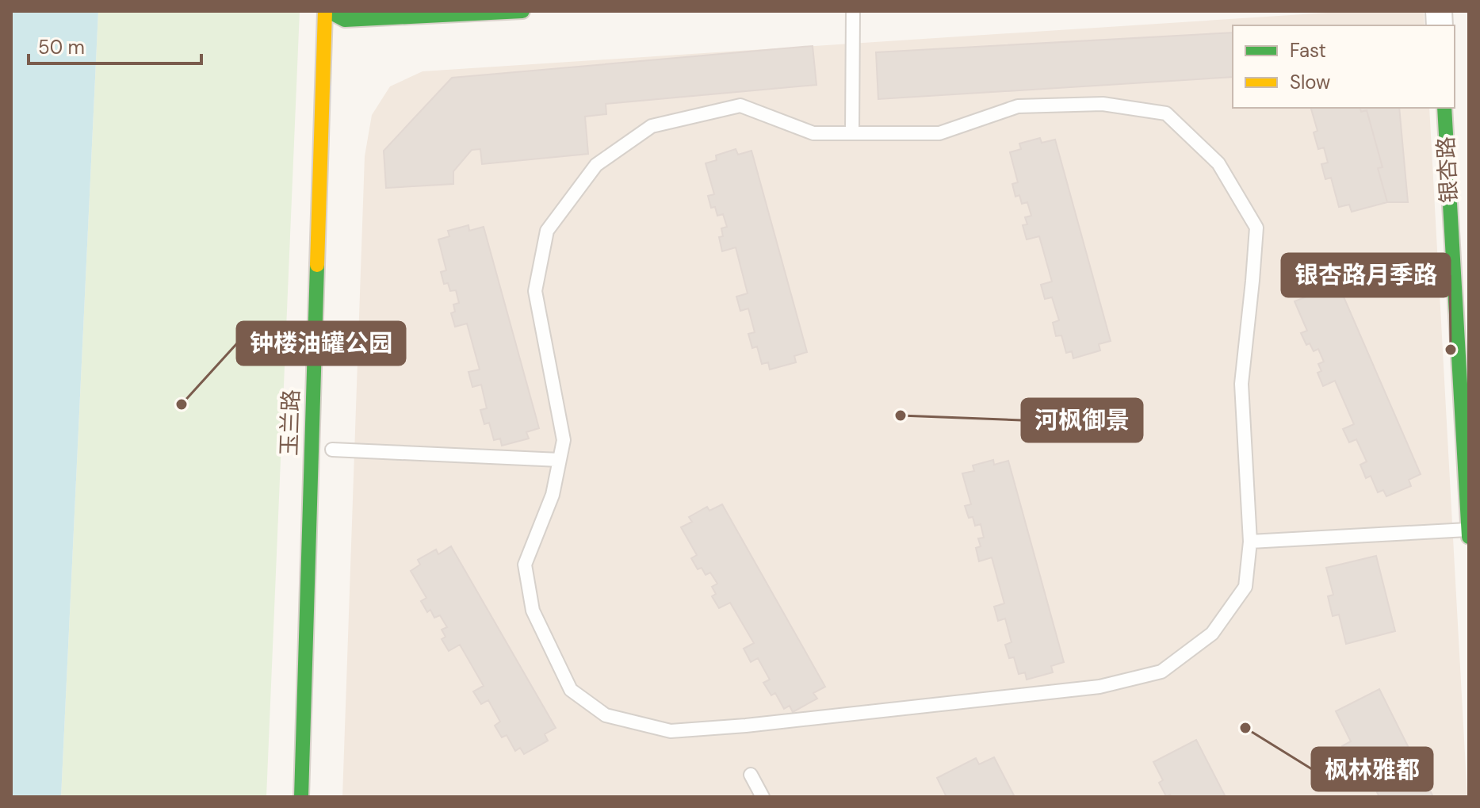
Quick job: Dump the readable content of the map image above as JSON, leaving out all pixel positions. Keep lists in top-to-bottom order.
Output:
{
  "streets": {
    "street": ["银杏路", "玉兰路"]
  },
  "places": [
    "银杏路月季路",
    "钟楼油罐公园",
    "河枫御景",
    "枫林雅都"
  ],
  "legend": ["Fast", "Slow"],
  "scale_bar": "50 m"
}
